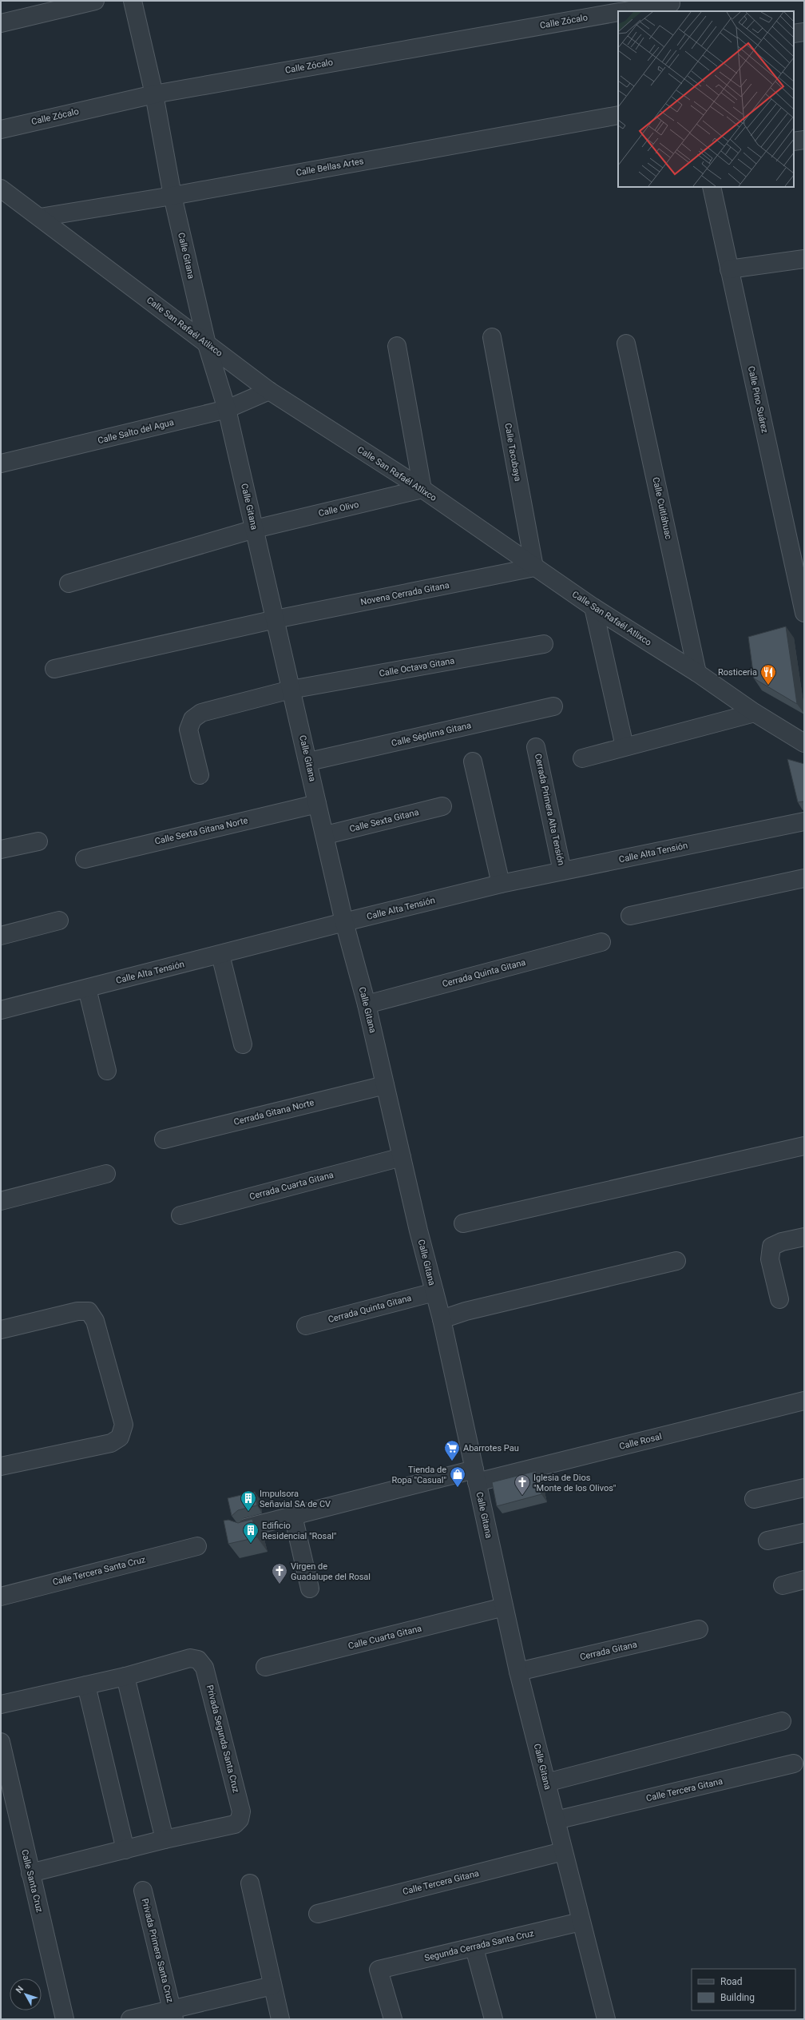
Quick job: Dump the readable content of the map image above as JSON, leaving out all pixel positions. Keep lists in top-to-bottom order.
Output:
{
  "streets": {
    "street": [
      "Calle Zócalo",
      "Calle Bellas Artes",
      "Calle Gitana",
      "Calle San Rafaél Atlixco",
      "Calle Pino Suárez",
      "Calle Salto del Agua",
      "Calle Tacubaya",
      "Calle Cuitláhuac",
      "Calle Olivo",
      "Novena Cerrada Gitana",
      "Calle Octava Gitana",
      "Calle Séptima Gitana",
      "Cerrada Primera Alta Tensión",
      "Calle Sexta Gitana",
      "Calle Sexta Gitana Norte",
      "Calle Alta Tensión",
      "Cerrada Quinta Gitana",
      "Cerrada Gitana Norte",
      "Cerrada Cuarta Gitana",
      "Calle Rosal",
      "Calle Tercera Santa Cruz",
      "Calle Cuarta Gitana",
      "Cerrada Gitana",
      "Privada Segunda Santa Cruz",
      "Calle Tercera Gitana",
      "Calle Santa Cruz",
      "Segunda Cerrada Santa Cruz",
      "Privada Primera Santa Cruz"
    ]
  },
  "crossings": [
    ["Calle Zócalo", "Calle Gitana"],
    ["Calle Bellas Artes", "Calle Gitana"],
    ["Calle Bellas Artes", "Calle San Rafaél Atlixco"],
    ["Calle Gitana", "Calle San Rafaél Atlixco"],
    ["Calle Gitana", "Calle Salto del Agua"],
    ["Calle Gitana", "Calle Olivo"],
    ["Calle Gitana", "Novena Cerrada Gitana"],
    ["Calle Gitana", "Calle Octava Gitana"],
    ["Calle Gitana", "Calle Séptima Gitana"],
    ["Calle Gitana", "Calle Sexta Gitana"],
    ["Calle Gitana", "Calle Sexta Gitana Norte"],
    ["Calle Gitana", "Calle Alta Tensión"],
    ["Calle Gitana", "Cerrada Quinta Gitana"],
    ["Calle Gitana", "Cerrada Gitana Norte"],
    ["Calle Gitana", "Cerrada Cuarta Gitana"],
    ["Calle Gitana", "Calle Rosal"],
    ["Calle Gitana", "Calle Cuarta Gitana"],
    ["Calle Gitana", "Cerrada Gitana"],
    ["Calle Gitana", "Calle Tercera Gitana"],
    ["Calle Gitana", "Segunda Cerrada Santa Cruz"],
    ["Calle San Rafaél Atlixco", "Calle Salto del Agua"],
    ["Calle San Rafaél Atlixco", "Calle Tacubaya"],
    ["Calle San Rafaél Atlixco", "Calle Cuitláhuac"],
    ["Calle San Rafaél Atlixco", "Calle Olivo"],
    ["Calle San Rafaél Atlixco", "Novena Cerrada Gitana"],
    ["Calle Tacubaya", "Novena Cerrada Gitana"],
    ["Cerrada Primera Alta Tensión", "Calle Alta Tensión"]
  ],
  "places": {
    "restaurant": ["Rosticeria"],
    "supermarket": ["Abarrotes Pau"],
    "shop": ["Tienda de Ropa \"Casual\""],
    "church": ["Iglesia de Dios \"Monte de los Olivos\"", "Virgen de Guadalupe del Rosal"],
    "building": ["Impulsora Señavial SA de CV", "Edificio Residencial \"Rosal\""]
  },
  "legend": ["Road", "Building"],
  "north": "top left"
}
